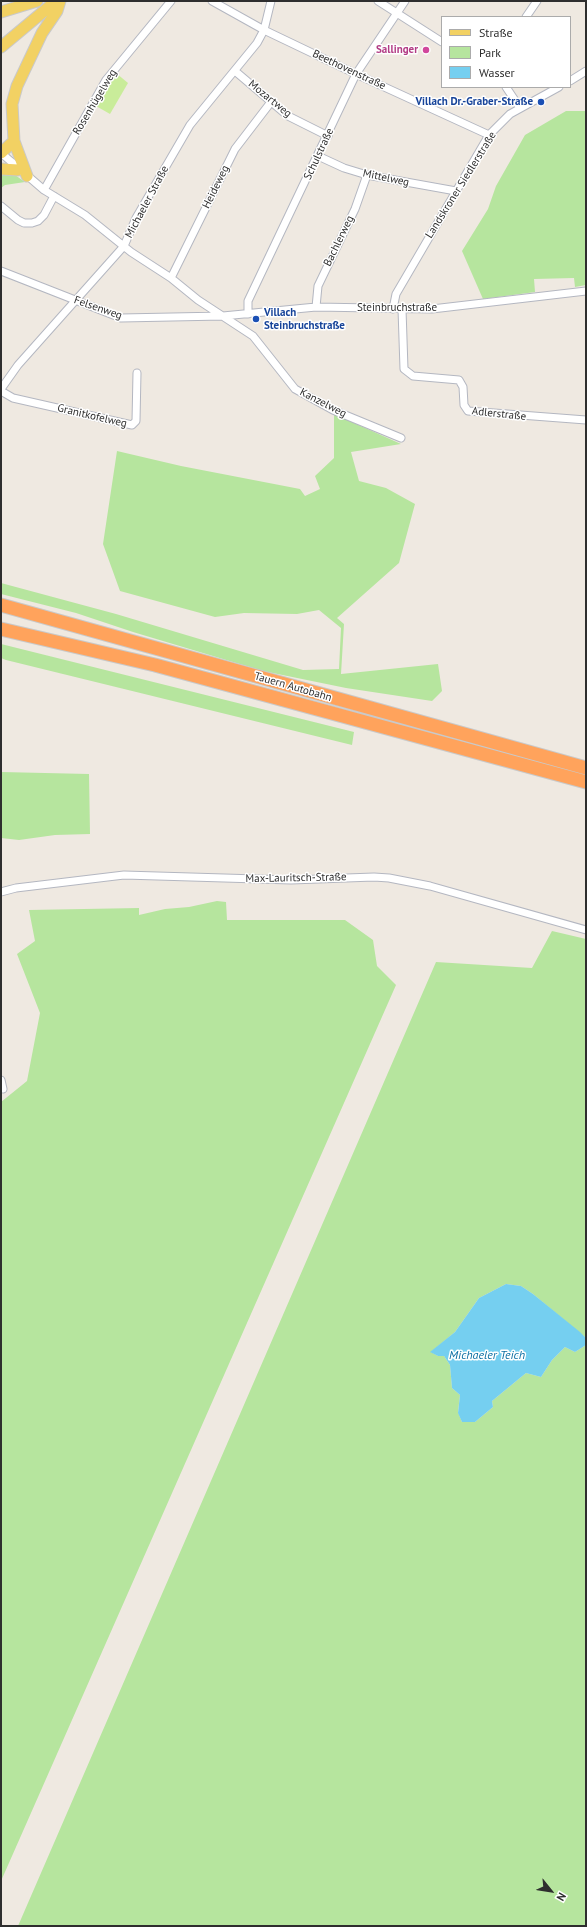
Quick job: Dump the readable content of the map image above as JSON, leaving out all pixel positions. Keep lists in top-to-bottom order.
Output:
{
  "streets": {
    "highway": ["Tauern Autobahn"],
    "street": [
      "Beethovenstraße",
      "Mozartweg",
      "Rosenhügelweg",
      "Schulstraße",
      "Mittelweg",
      "Landskroner Siedlerstraße",
      "Heideweg",
      "Michaeler Straße",
      "Bachlerweg",
      "Felsenweg",
      "Steinbruchstraße",
      "Kanzelweg",
      "Adlerstraße",
      "Granitkofelweg",
      "Max-Lauritsch-Straße"
    ]
  },
  "crossings": [
    ["Beethovenstraße", "Schulstraße"],
    ["Beethovenstraße", "Landskroner Siedlerstraße"],
    ["Beethovenstraße", "Michaeler Straße"],
    ["Mozartweg", "Schulstraße"],
    ["Mozartweg", "Heideweg"],
    ["Mozartweg", "Michaeler Straße"],
    ["Schulstraße", "Mittelweg"],
    ["Schulstraße", "Steinbruchstraße"],
    ["Mittelweg", "Landskroner Siedlerstraße"],
    ["Mittelweg", "Bachlerweg"],
    ["Landskroner Siedlerstraße", "Steinbruchstraße"],
    ["Michaeler Straße", "Felsenweg"],
    ["Michaeler Straße", "Granitkofelweg"],
    ["Bachlerweg", "Steinbruchstraße"],
    ["Felsenweg", "Steinbruchstraße"],
    ["Felsenweg", "Kanzelweg"],
    ["Steinbruchstraße", "Kanzelweg"],
    ["Steinbruchstraße", "Adlerstraße"]
  ],
  "water": ["Michaeler Teich"],
  "places": ["Sallinger", "Villach Dr.-Graber-Straße", "Villach Steinbruchstraße"],
  "legend": ["Straße", "Park", "Wasser"],
  "north": "bottom right"
}
